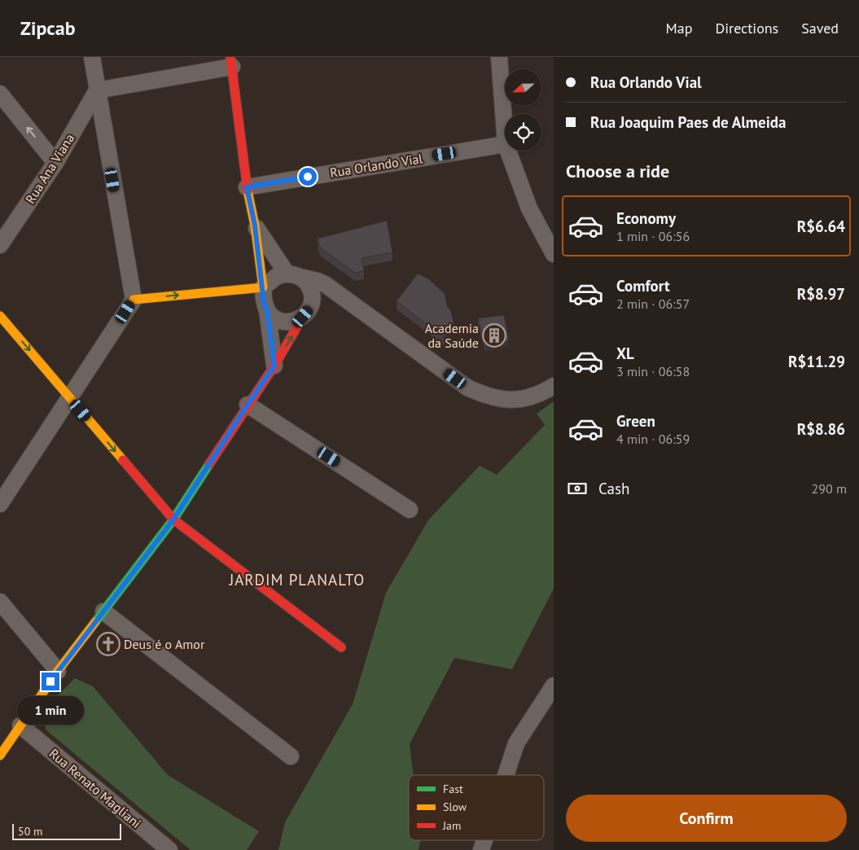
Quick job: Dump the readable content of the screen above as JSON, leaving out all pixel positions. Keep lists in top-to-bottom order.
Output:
{
  "streets": {
    "street": ["Rua Orlando Vial", "Rua Ana Viana", "Rua Renato Magliani"]
  },
  "districts": ["JARDIM PLANALTO"],
  "places": {
    "building": ["Academia da Saúde"],
    "church": ["Deus é o Amor"]
  },
  "legend": ["Fast", "Slow", "Jam"],
  "scale_bar": "50 m",
  "north": "left",
  "page": {
    "header": "Zipcab",
    "nav": ["Map", "Directions", "Saved"],
    "banner": ["Rua Orlando Vial", "Rua Joaquim Paes de Almeida"],
    "heading": "Choose a ride",
    "list": [
      {
        "name": "Economy",
        "note": "1 min · 06:56",
        "value": "R$6.64"
      },
      {
        "name": "Comfort",
        "note": "2 min · 06:57",
        "value": "R$8.97"
      },
      {
        "name": "XL",
        "note": "3 min · 06:58",
        "value": "R$11.29"
      },
      {
        "name": "Green",
        "note": "4 min · 06:59",
        "value": "R$8.86"
      }
    ],
    "pay": ["Cash", "290 m"],
    "bubble": "1 min",
    "buttons": "Confirm",
    "scale": "50 m"
  }
}
